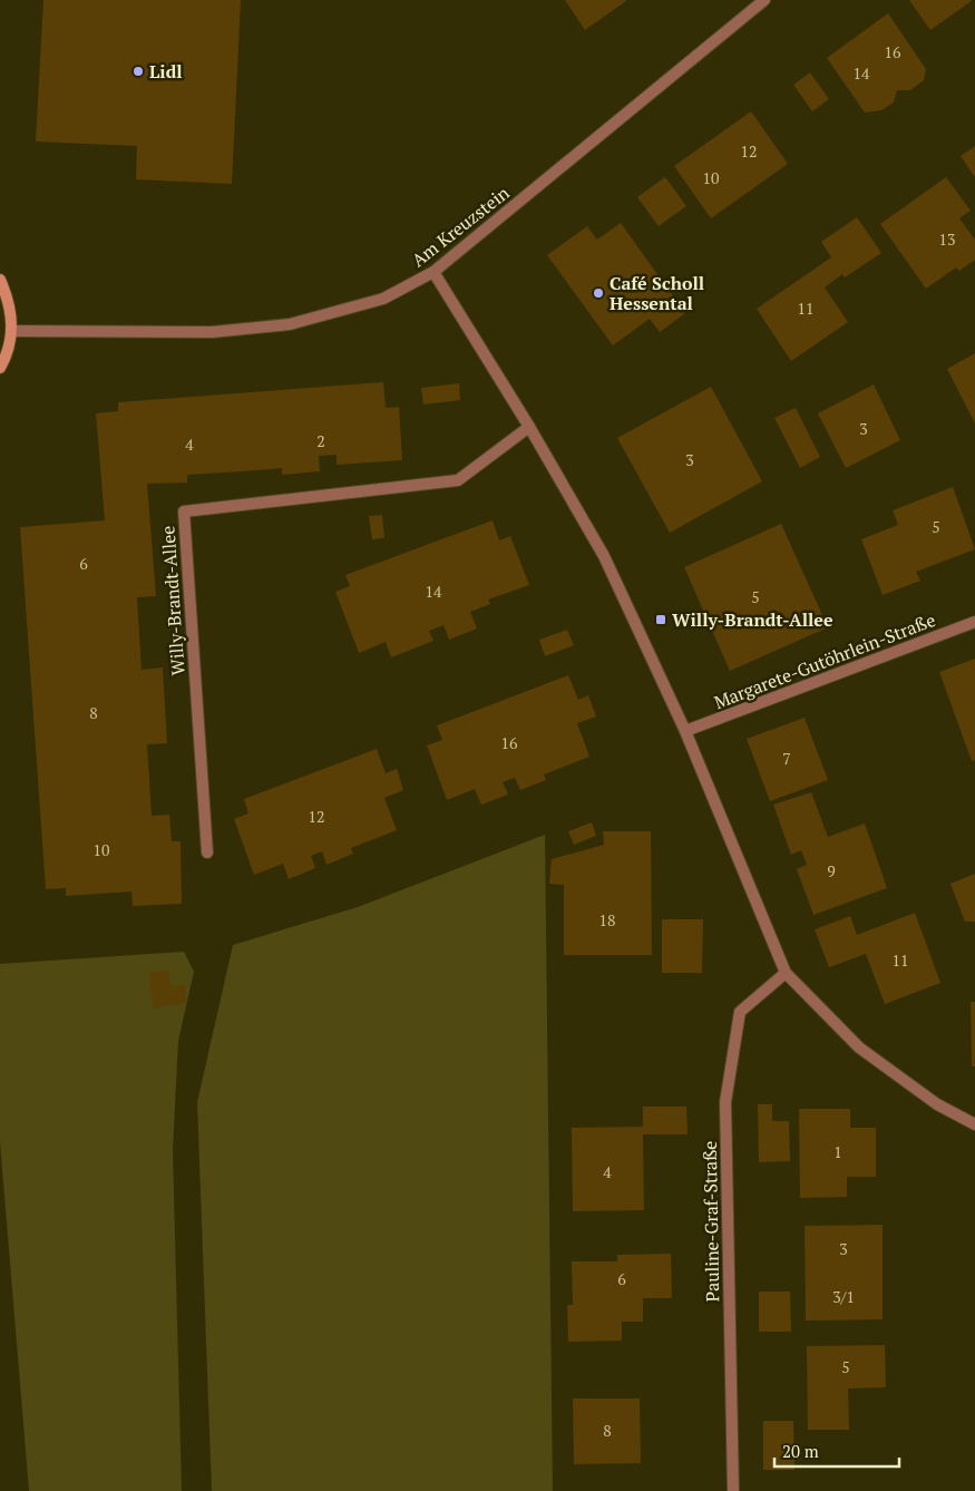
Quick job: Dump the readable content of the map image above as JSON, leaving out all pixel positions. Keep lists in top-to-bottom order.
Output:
{
  "streets": {
    "street": [
      "Am Kreuzstein",
      "Willy-Brandt-Allee",
      "Margarete-Gutöhrlein-Straße",
      "Pauline-Graf-Straße"
    ]
  },
  "places": {
    "other": ["Lidl", "Café Scholl Hessental"],
    "transit": ["Willy-Brandt-Allee"]
  },
  "house_numbers": [
    "16",
    "14",
    "12",
    "10",
    "13",
    "11",
    "3",
    "2",
    "4",
    "3",
    "5",
    "6",
    "14",
    "5",
    "8",
    "16",
    "7",
    "12",
    "10",
    "9",
    "18",
    "11",
    "1",
    "4",
    "3",
    "6",
    "3/1",
    "5",
    "8"
  ],
  "scale_bar": "20 m"
}
